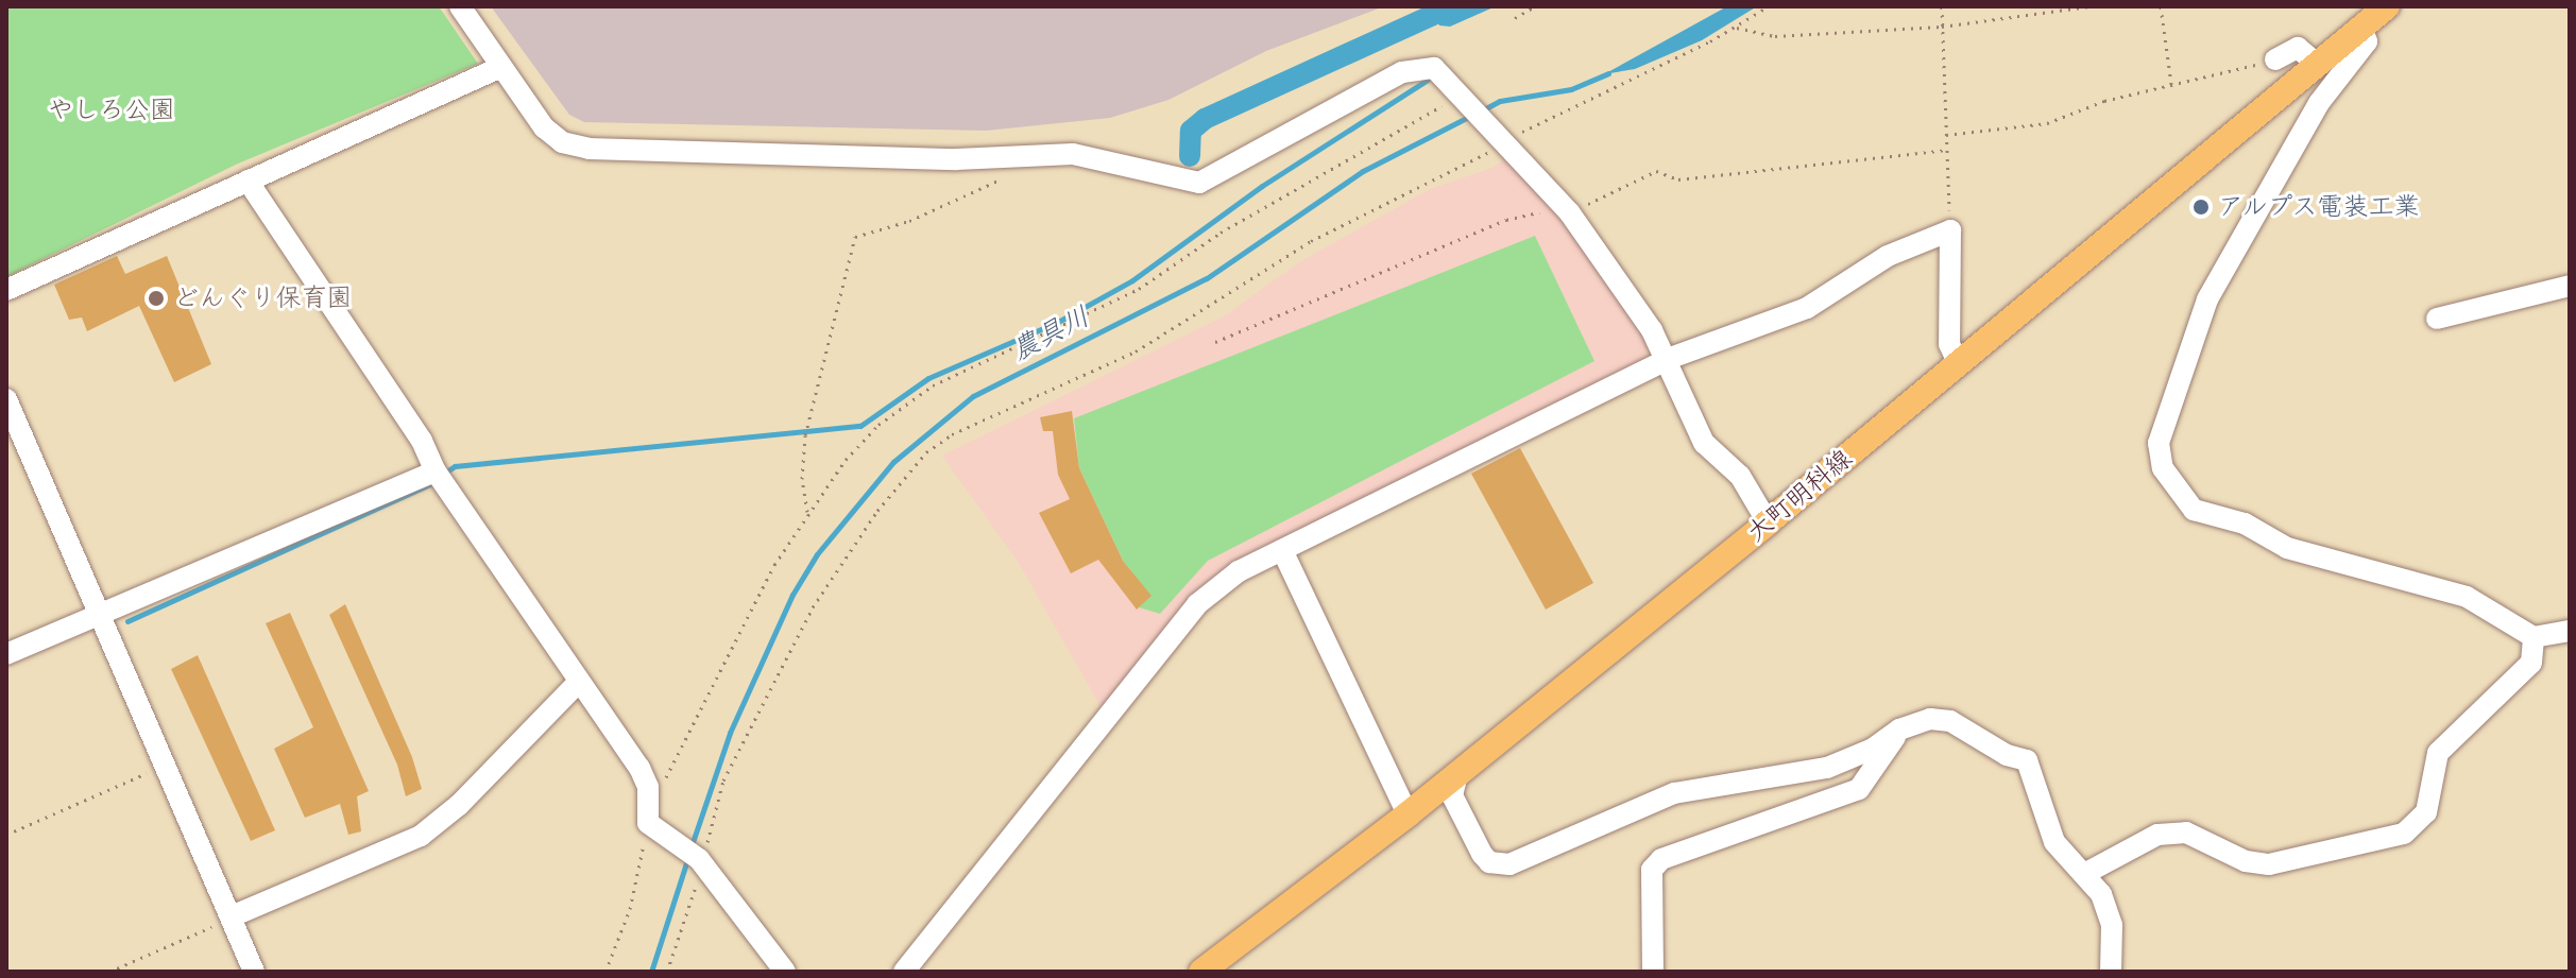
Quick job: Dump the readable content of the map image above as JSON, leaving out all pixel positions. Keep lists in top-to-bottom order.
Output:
{
  "streets": {
    "main road": ["大町明科線"]
  },
  "water": ["農具川"],
  "parks": ["やしろ公園"],
  "places": ["アルプス電装工業", "どんぐり保育園"]
}
